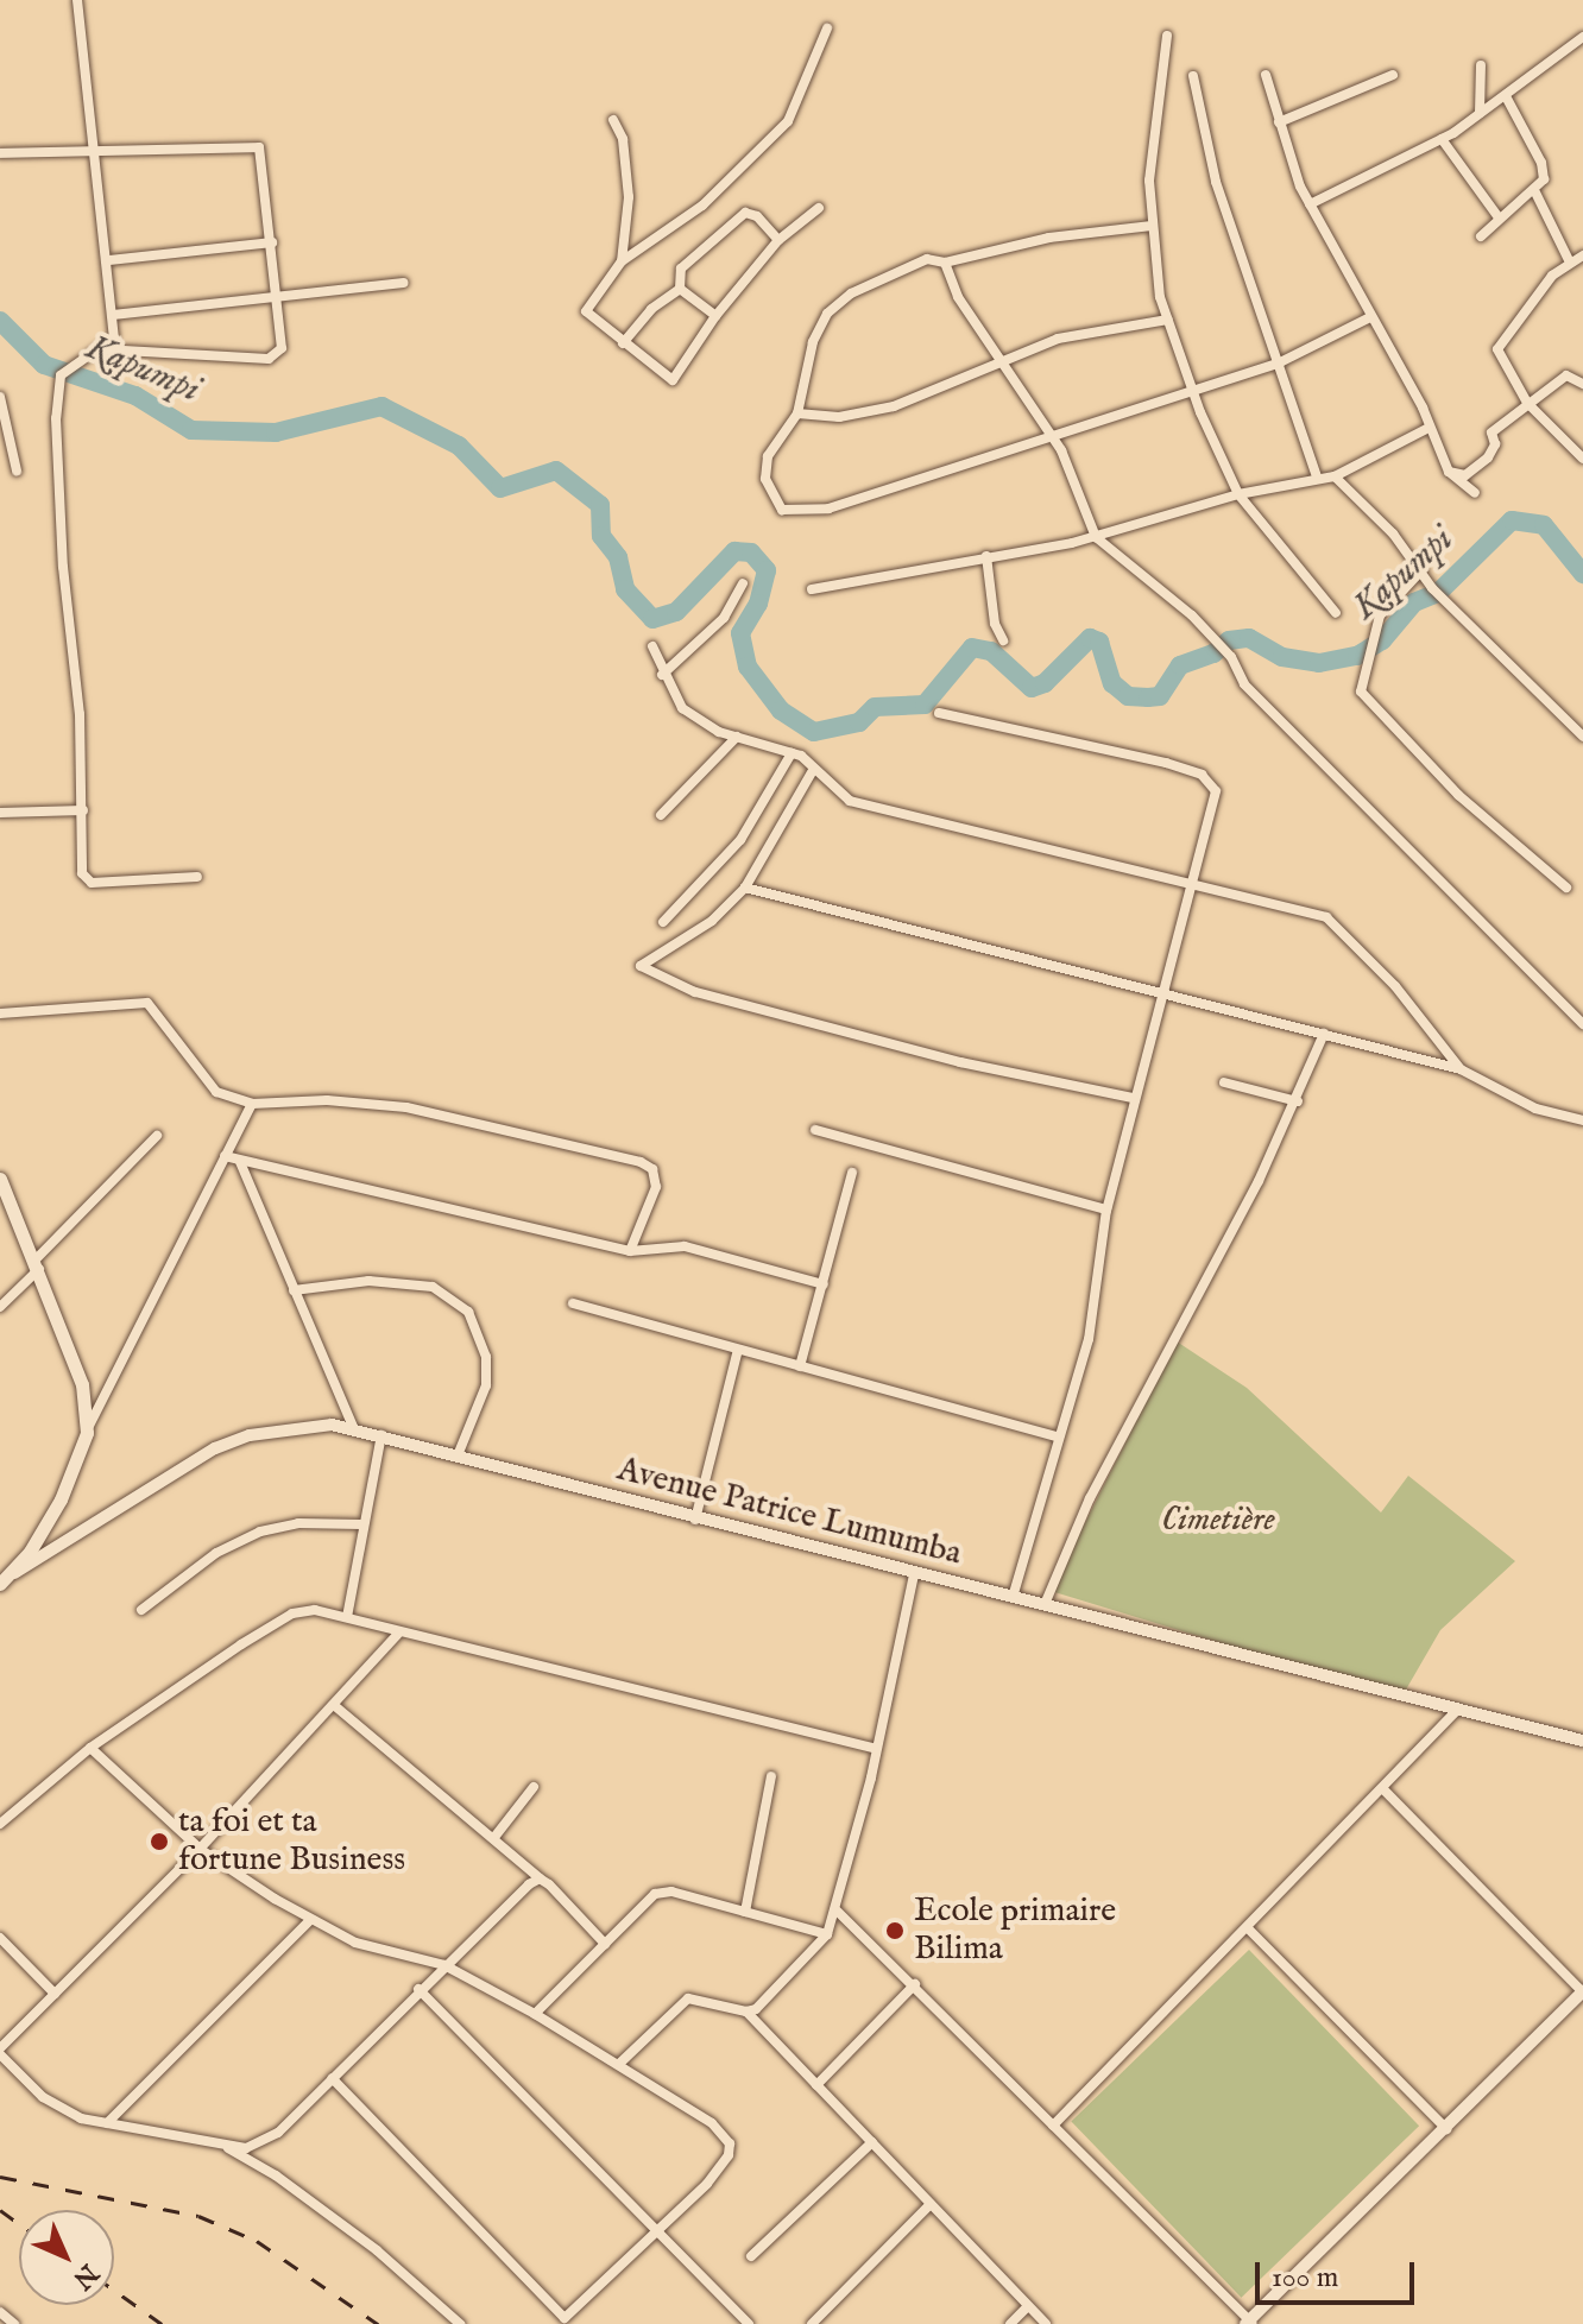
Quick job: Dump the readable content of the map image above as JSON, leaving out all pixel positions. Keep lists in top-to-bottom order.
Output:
{
  "streets": {
    "street": ["Avenue Patrice Lumumba"]
  },
  "water": ["Kapumpi"],
  "parks": ["Cimetière"],
  "places": ["ta foi et ta fortune Business", "Ecole primaire Bilima"],
  "scale_bar": "100 m",
  "north": "bottom right"
}
